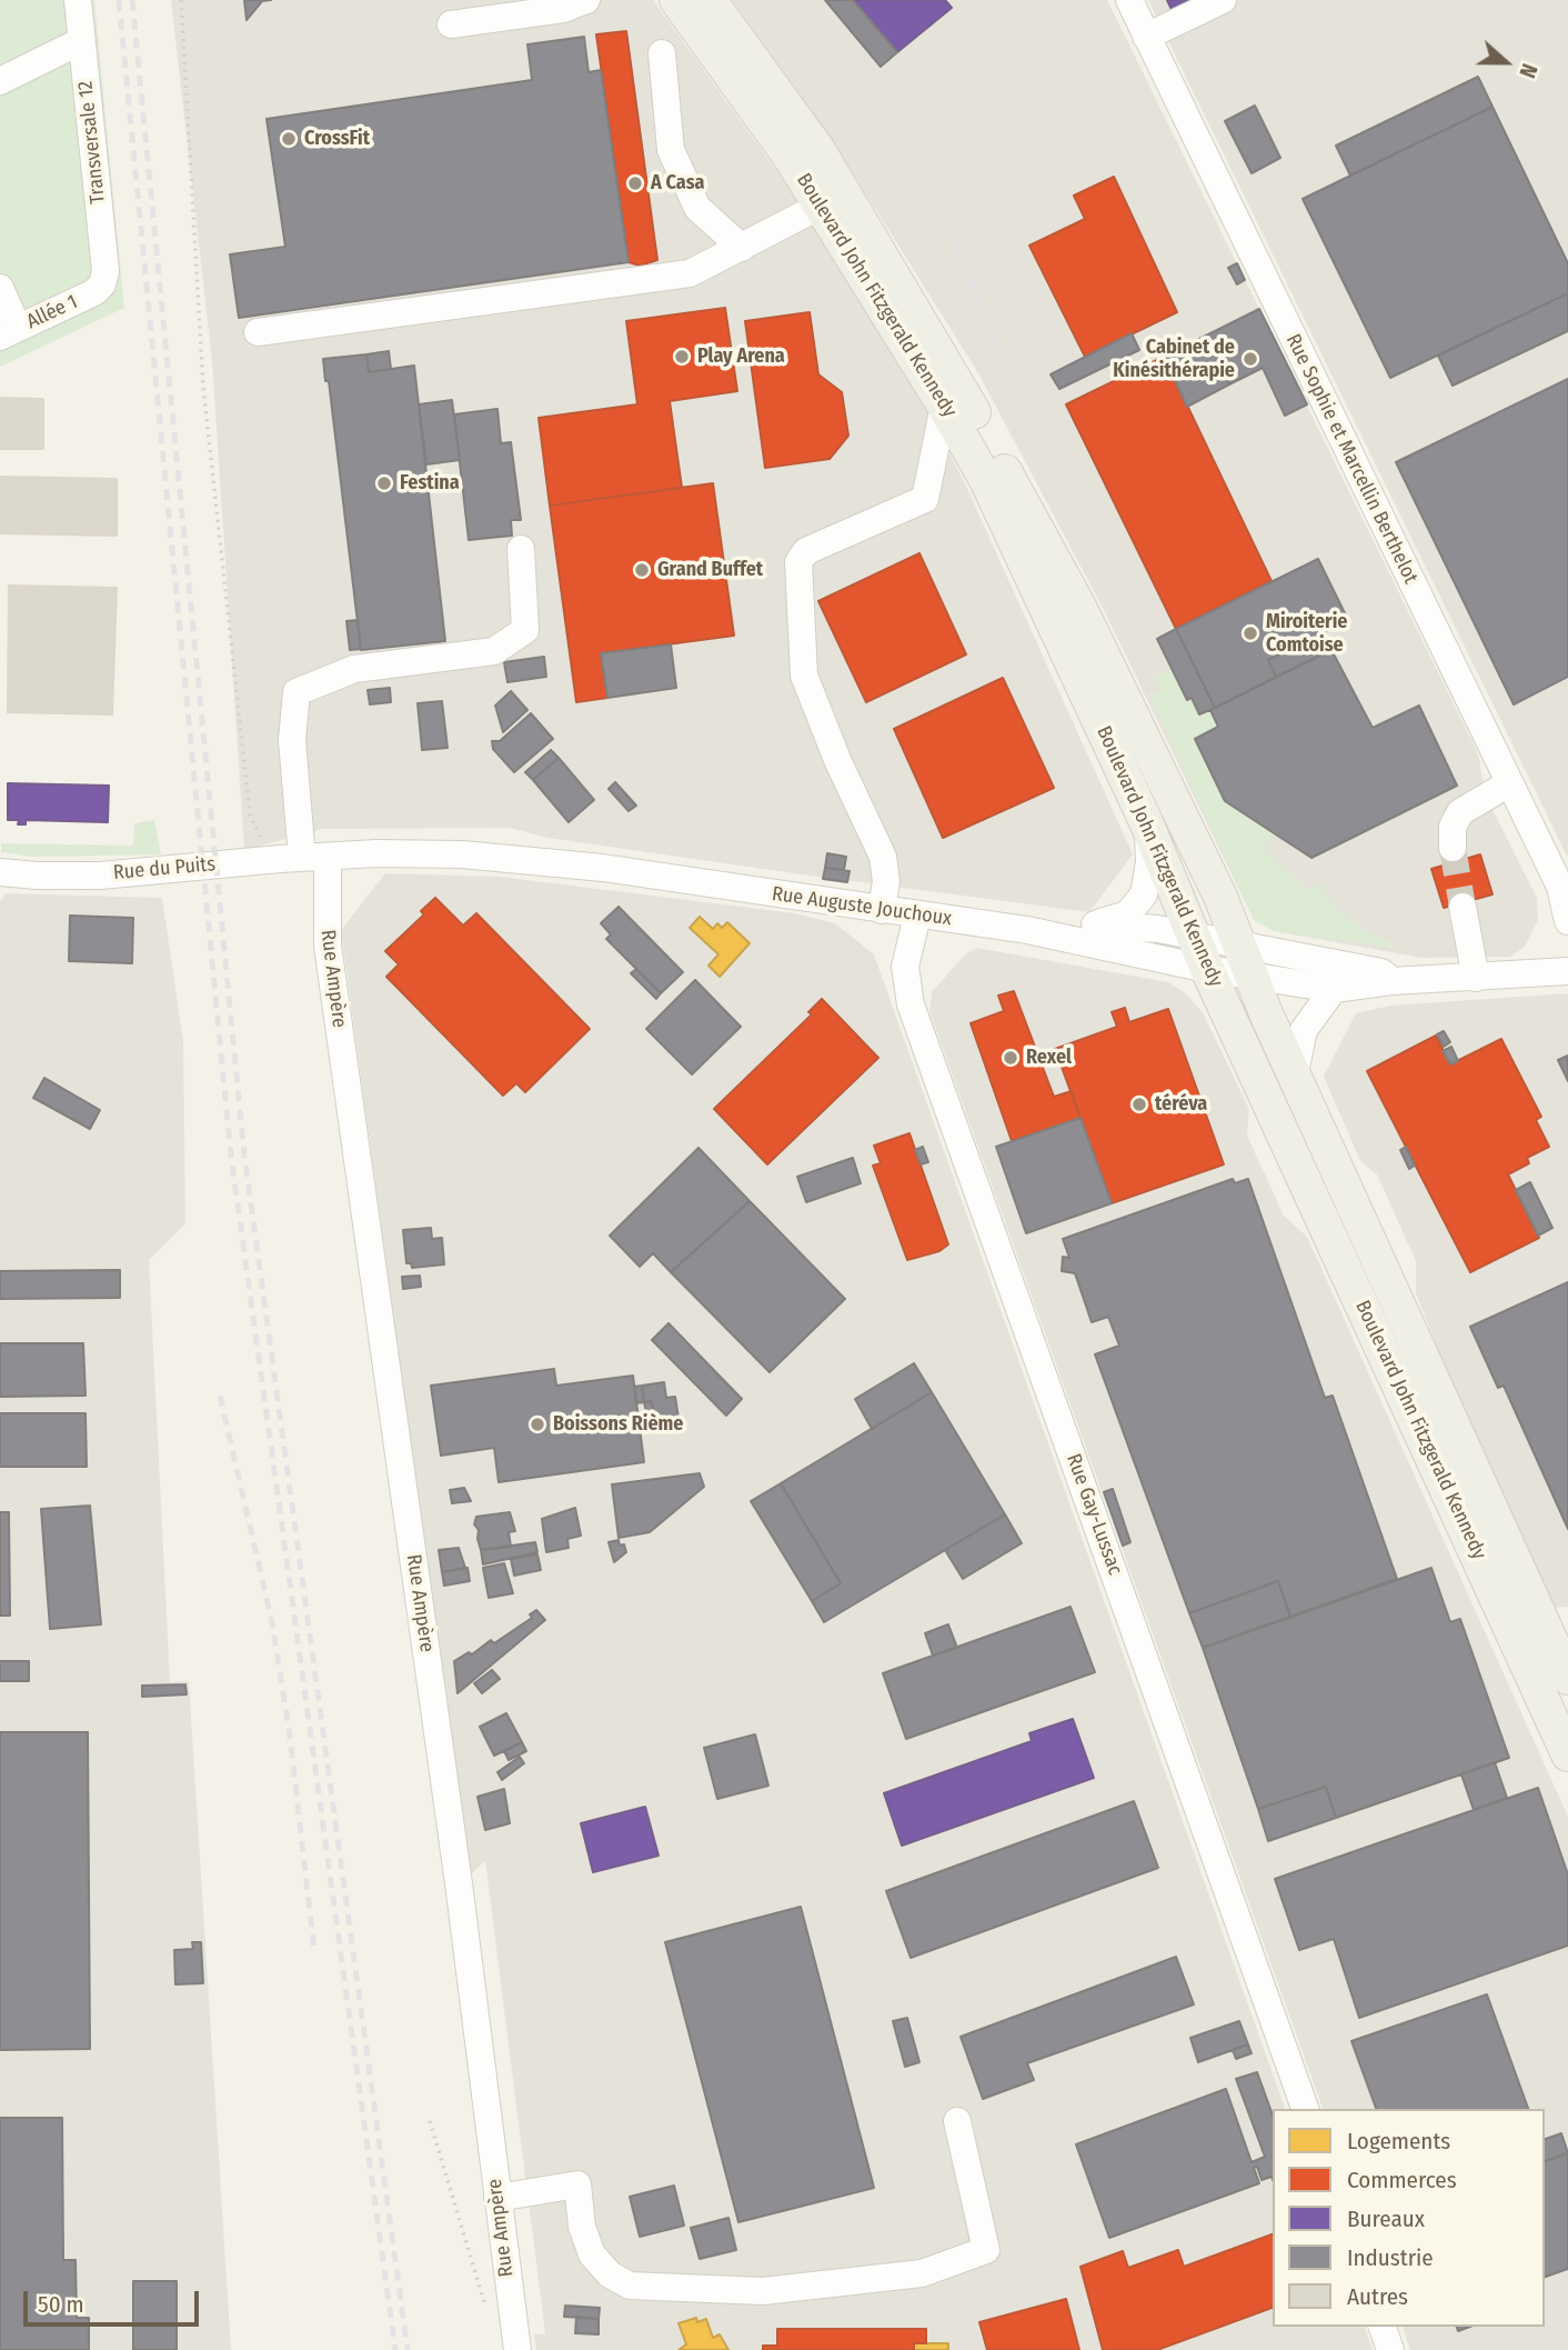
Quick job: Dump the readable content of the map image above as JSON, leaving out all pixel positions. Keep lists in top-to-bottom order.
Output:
{
  "streets": {
    "main road": ["Boulevard John Fitzgerald Kennedy"],
    "street": [
      "Transversale 12",
      "Allée 1",
      "Rue Sophie et Marcellin Berthelot",
      "Rue du Puits",
      "Rue Auguste Jouchoux",
      "Rue Ampère",
      "Rue Gay-Lussac"
    ]
  },
  "crossings": [
    ["Transversale 12", "Allée 1"],
    ["Boulevard John Fitzgerald Kennedy", "Rue Auguste Jouchoux"],
    ["Rue du Puits", "Rue Auguste Jouchoux"],
    ["Rue du Puits", "Rue Ampère"],
    ["Rue Auguste Jouchoux", "Rue Ampère"],
    ["Rue Auguste Jouchoux", "Rue Gay-Lussac"]
  ],
  "places": [
    "CrossFit",
    "A Casa",
    "Play Arena",
    "Cabinet de Kinésithérapie",
    "Festina",
    "Grand Buffet",
    "Miroiterie Comtoise",
    "Rexel",
    "téréva",
    "Boissons Rième"
  ],
  "legend": [
    "Logements",
    "Commerces",
    "Bureaux",
    "Industrie",
    "Autres"
  ],
  "scale_bar": "50 m",
  "north": "right"
}
